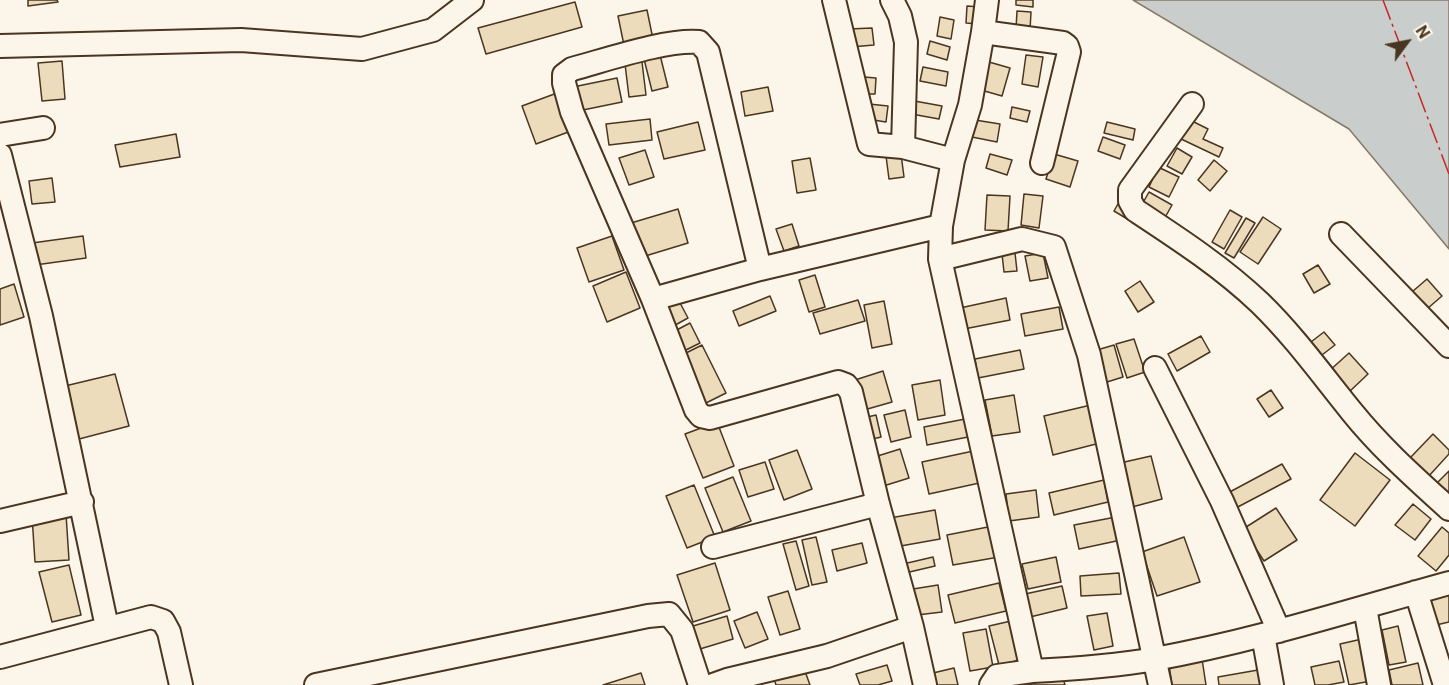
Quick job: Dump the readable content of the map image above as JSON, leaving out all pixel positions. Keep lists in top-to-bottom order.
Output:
{
  "north": "top right"
}
